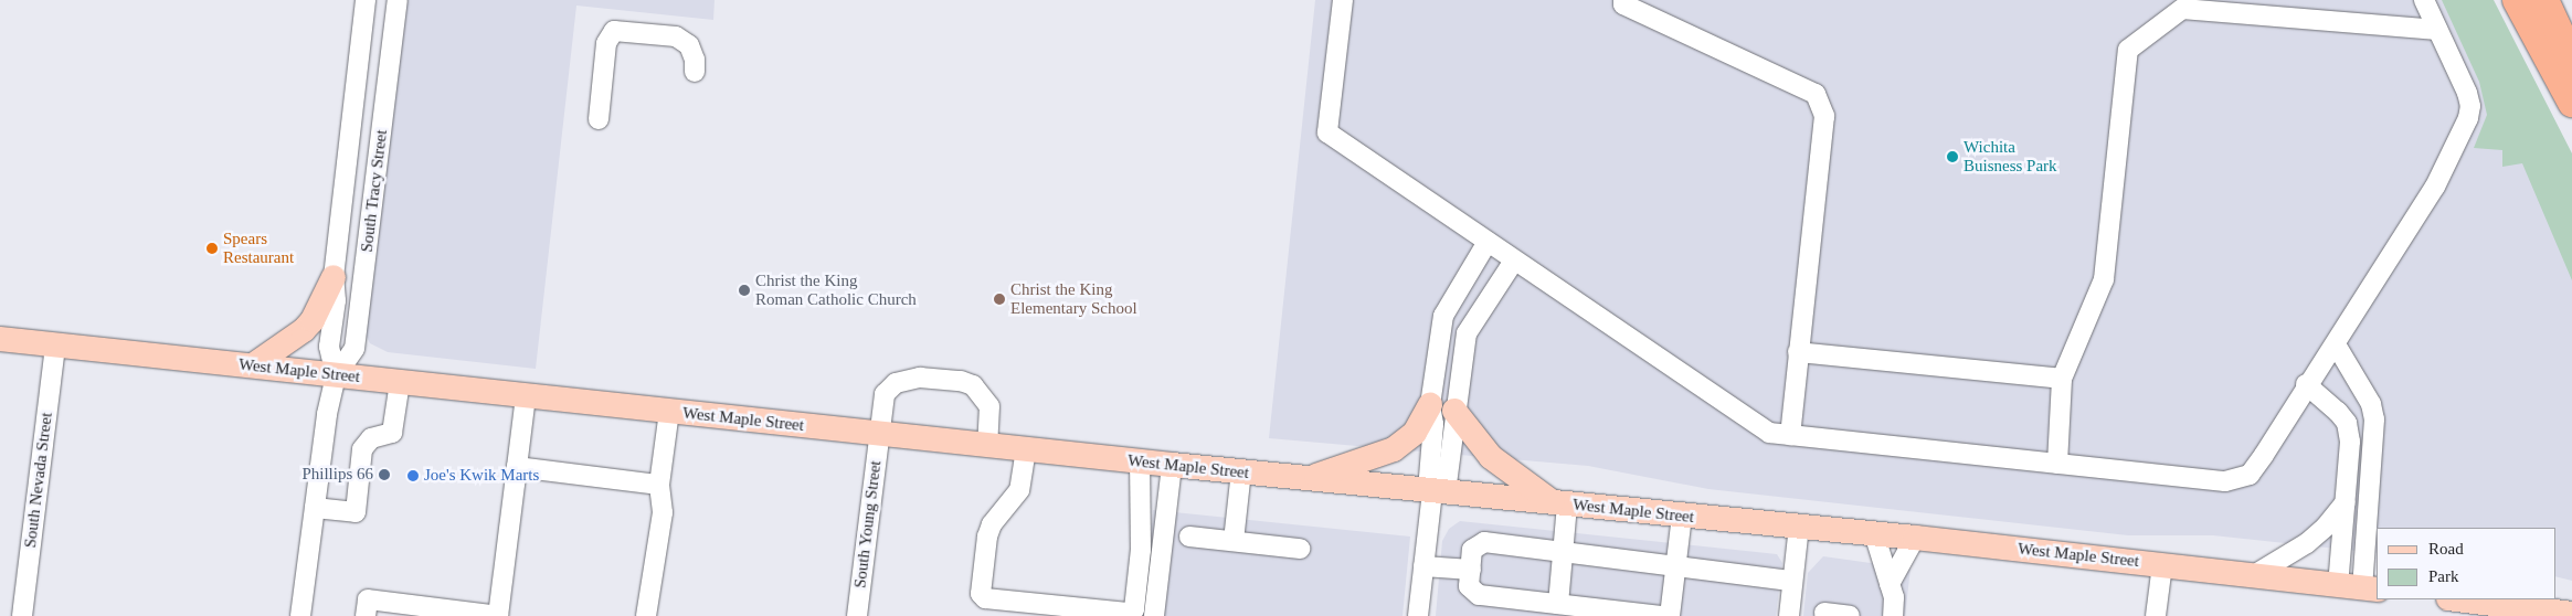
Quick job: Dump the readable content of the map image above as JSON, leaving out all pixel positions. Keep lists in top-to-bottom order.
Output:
{
  "streets": {
    "main road": ["West Maple Street"],
    "street": ["South Tracy Street", "South Nevada Street", "South Young Street"]
  },
  "crossings": [
    ["South Tracy Street", "West Maple Street"],
    ["West Maple Street", "South Nevada Street"],
    ["West Maple Street", "South Young Street"]
  ],
  "places": [
    "Wichita Buisness Park",
    "Spears Restaurant",
    "Christ the King Roman Catholic Church",
    "Christ the King Elementary School",
    "Phillips 66",
    "Joe's Kwik Marts"
  ],
  "legend": ["Road", "Park"]
}
